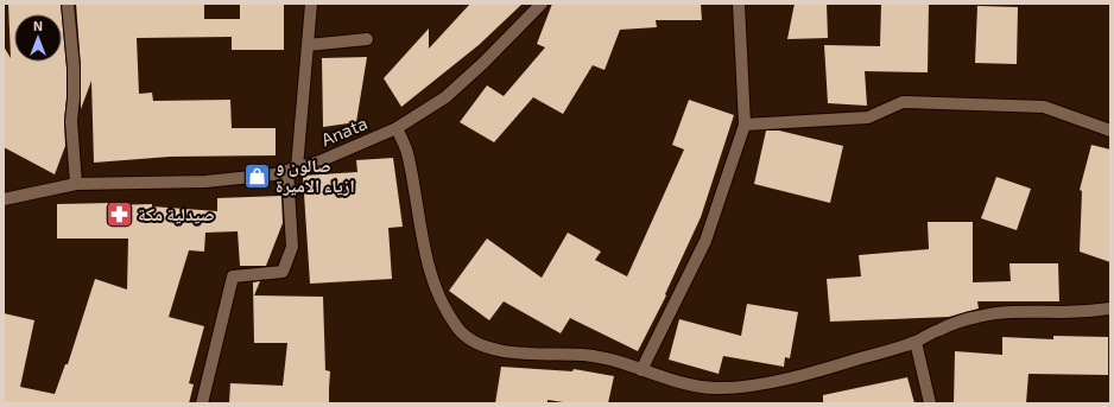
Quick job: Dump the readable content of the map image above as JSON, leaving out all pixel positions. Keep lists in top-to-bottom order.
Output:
{
  "streets": {
    "street": ["Anata"]
  },
  "places": {
    "shop": ["صالون و ازياء الاميرة"],
    "pharmacy": ["صيدلية مكة"]
  },
  "north": "top"
}
